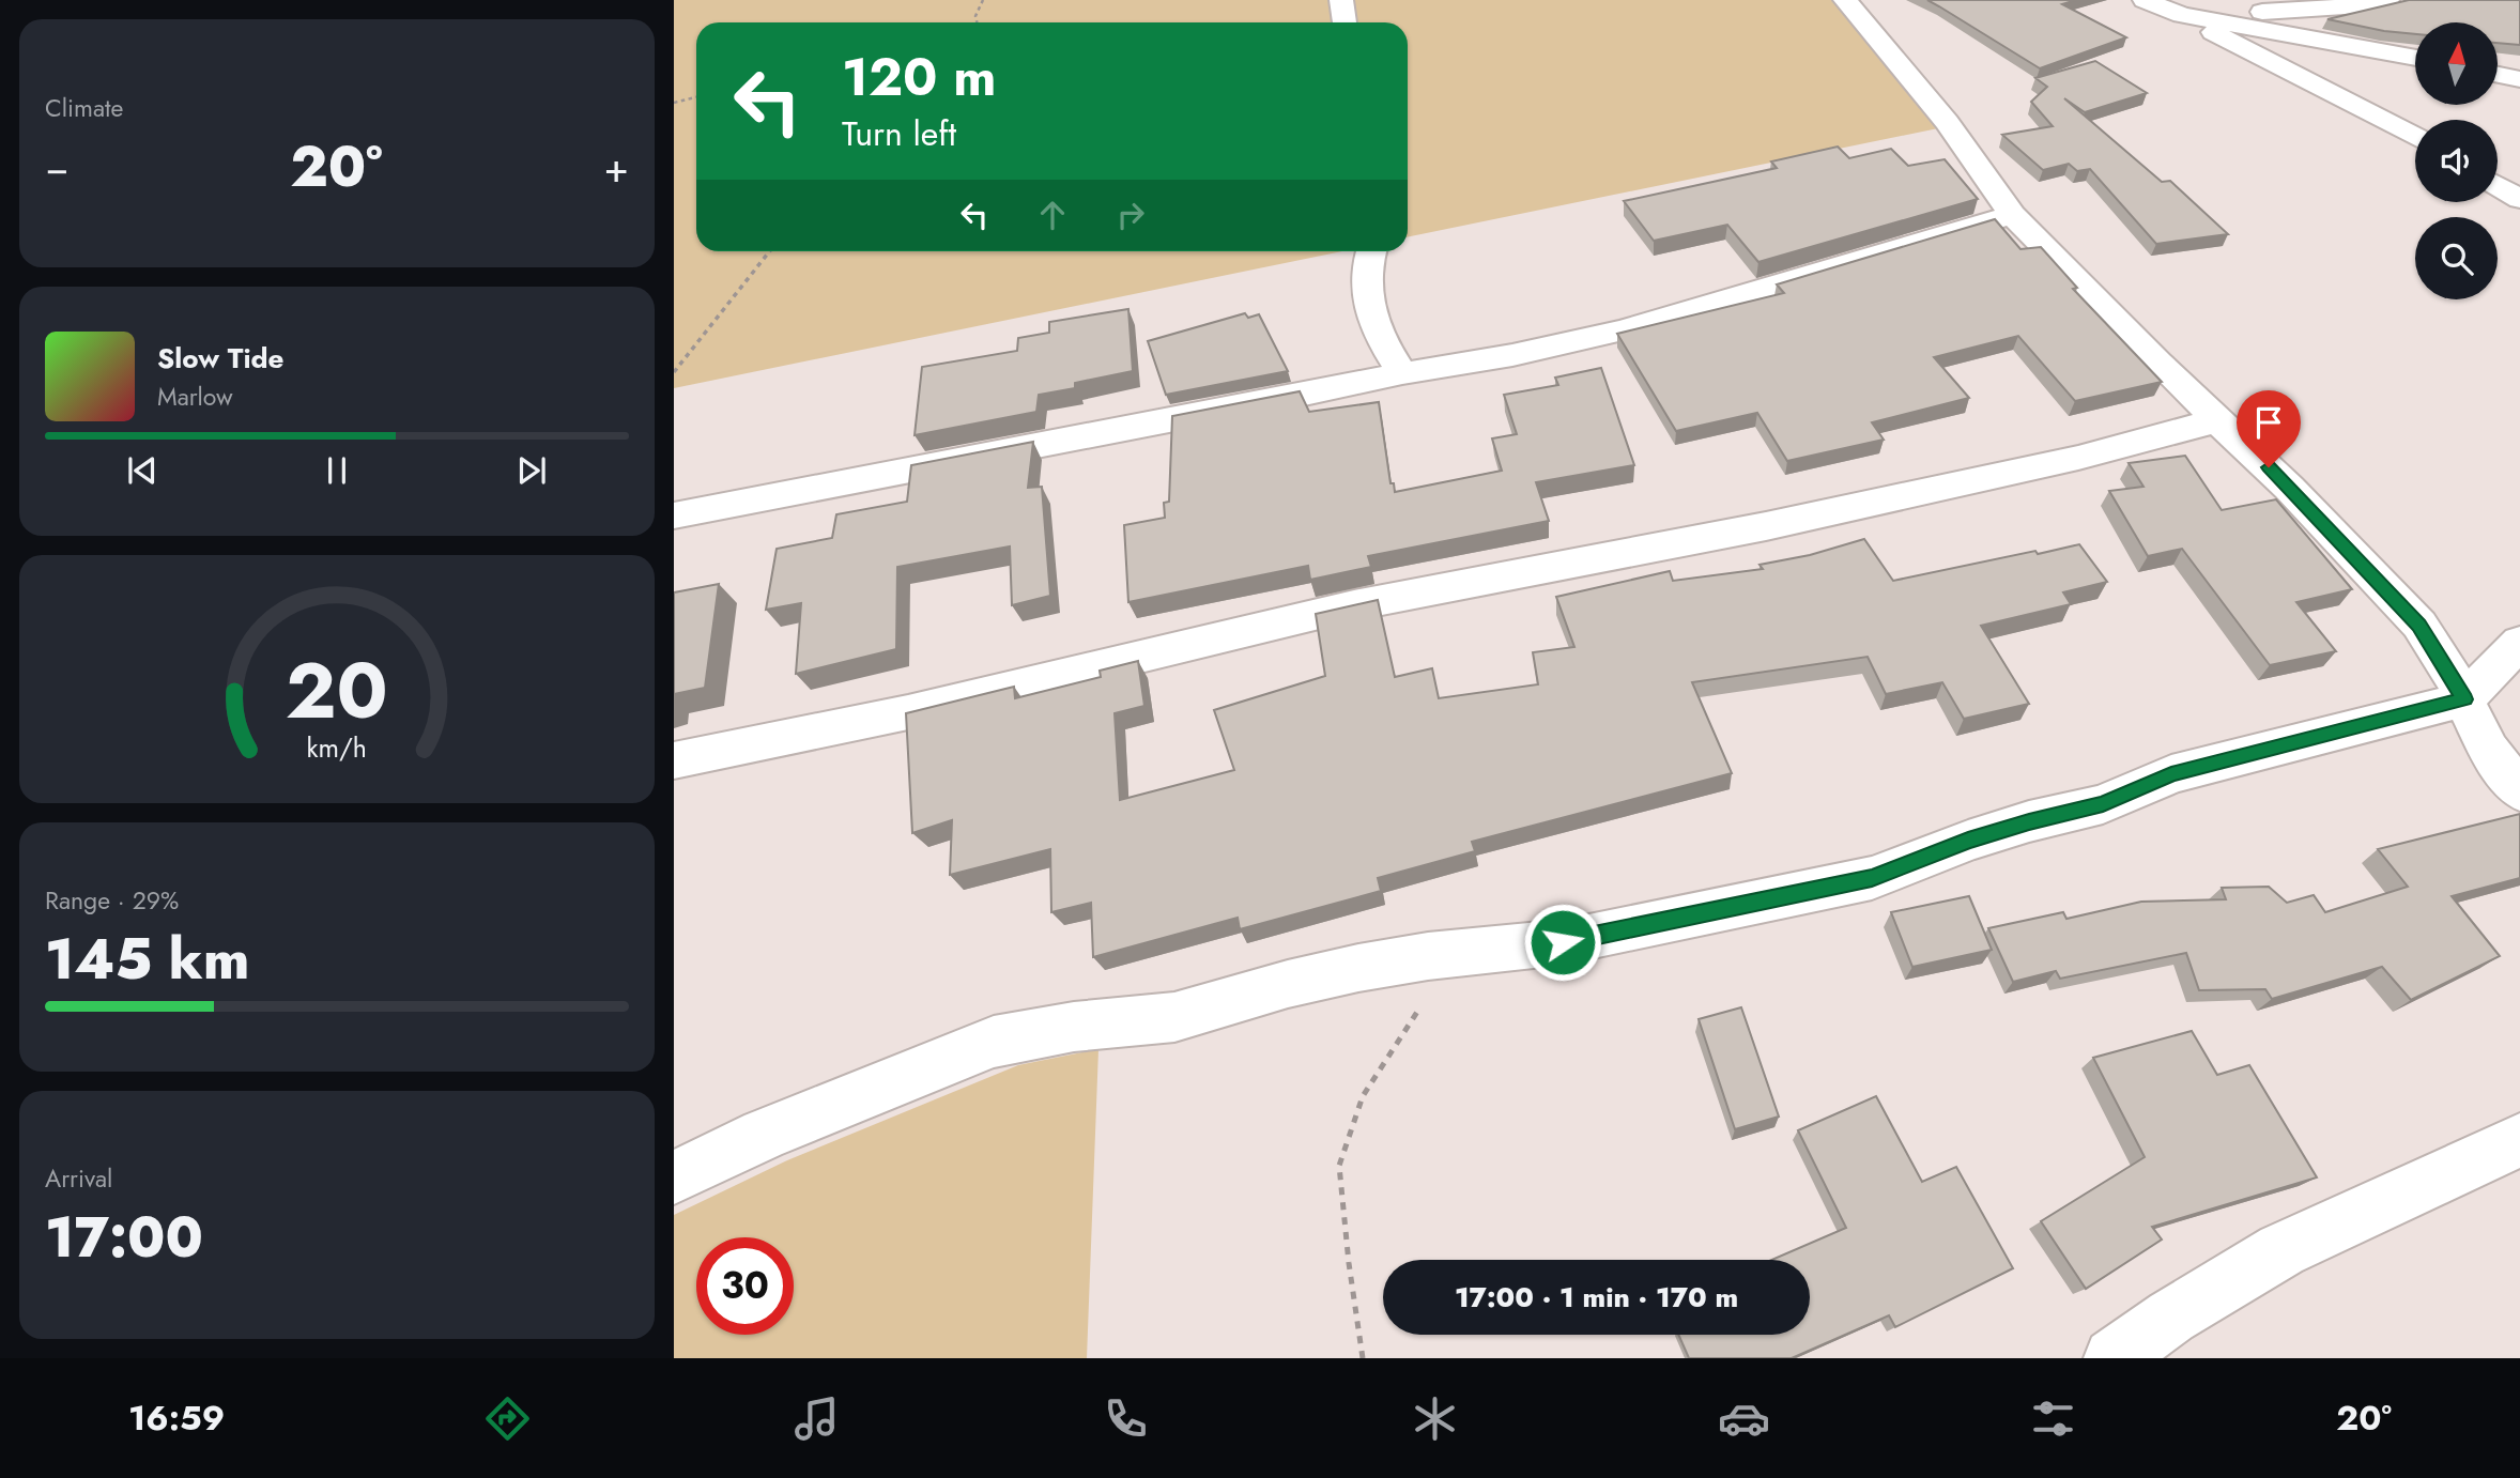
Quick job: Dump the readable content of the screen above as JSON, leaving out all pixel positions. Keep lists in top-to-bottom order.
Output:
{
  "north": "top",
  "page": {
    "tile": [
      "Climate",
      ["Range · 29%", "145 km"],
      ["Arrival", "17:00"]
    ],
    "turn": ["120 m", "Turn left"],
    "heat": ["−", "20°", "+"],
    "song": ["Slow Tide", "Marlow"],
    "limit": "30",
    "trip": "17:00 · 1 min · 170 m",
    "tabs": ["16:59", "20°"],
    "gauge": ["20", "km/h"]
  }
}
